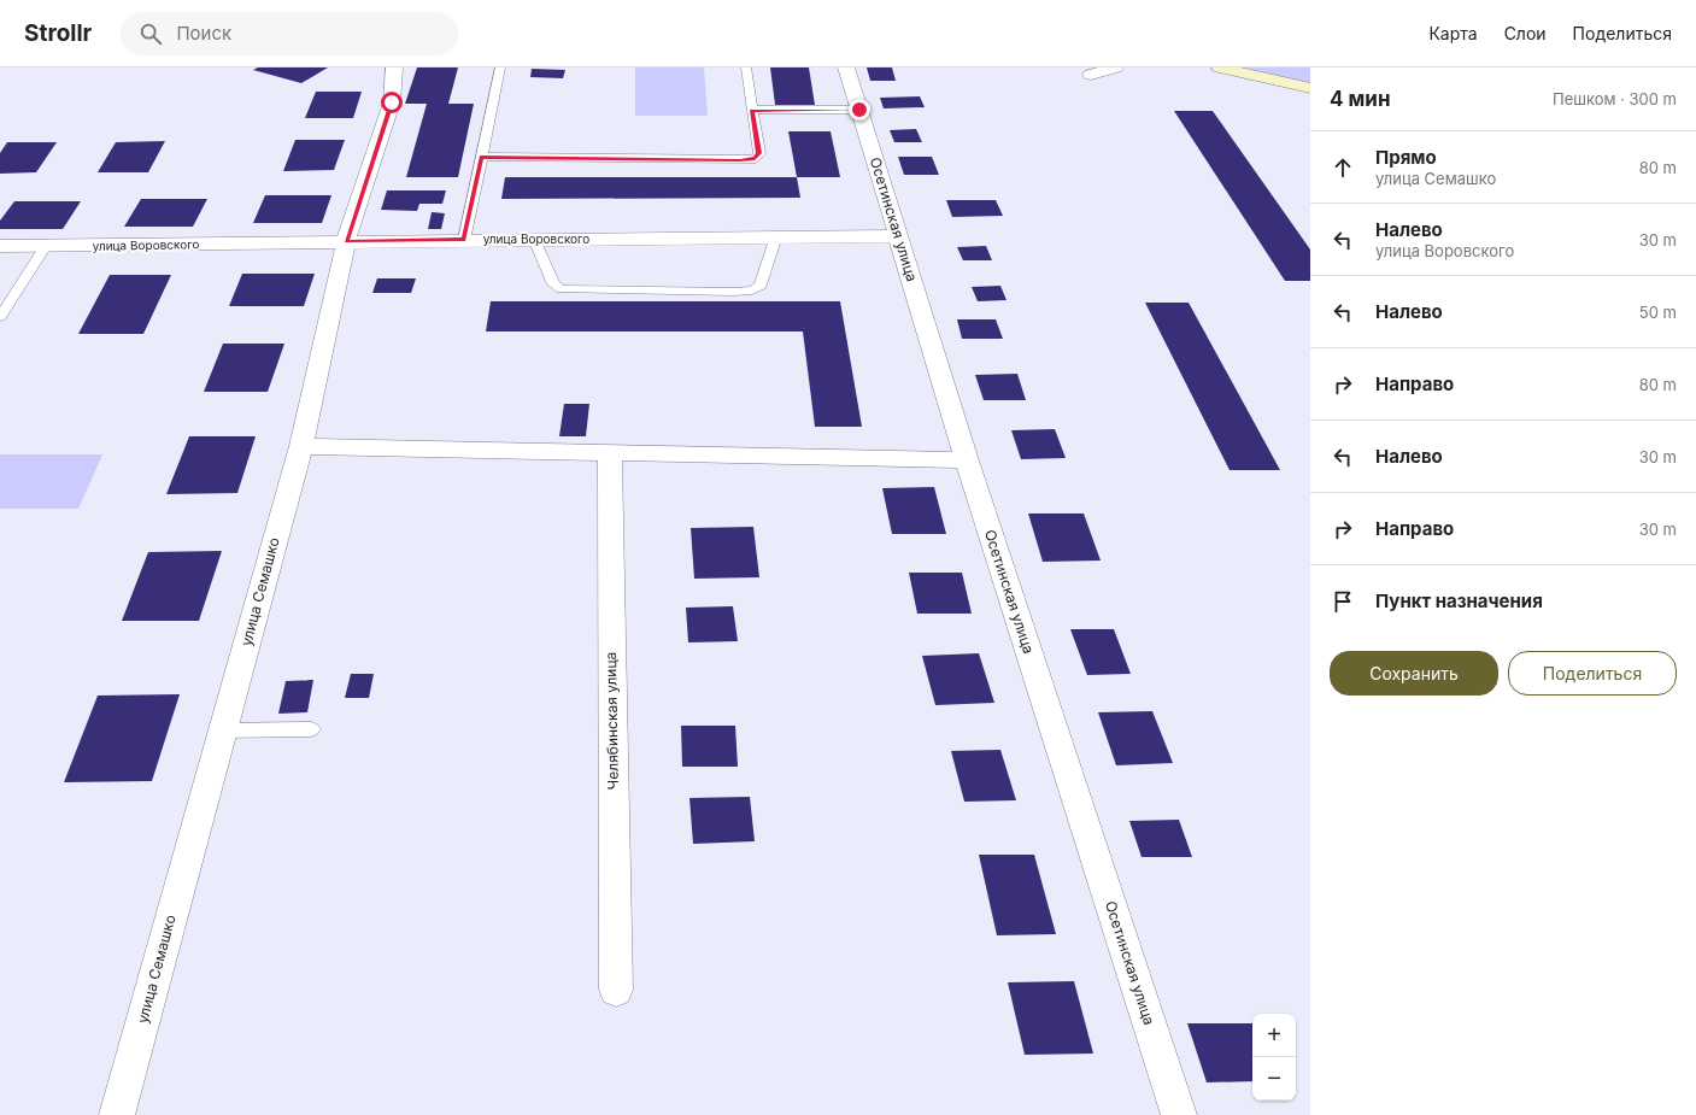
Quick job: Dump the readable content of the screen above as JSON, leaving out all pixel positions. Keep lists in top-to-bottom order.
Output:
{
  "streets": {
    "street": [
      "Осетинская улица",
      "улица Воровского",
      "улица Семашко",
      "Челябинская улица"
    ]
  },
  "crossings": [
    ["Осетинская улица", "улица Воровского"],
    ["улица Воровского", "улица Семашко"]
  ],
  "page": {
    "header": "Strollr",
    "search": "Поиск",
    "nav": ["Карта", "Слои", "Поделиться"],
    "heading": ["4 мин", "Пешком · 300 m"],
    "list": [
      ["Прямо", "улица Семашко", "80 m"],
      ["Налево", "улица Воровского", "30 m"],
      ["Налево", "50 m"],
      ["Направо", "80 m"],
      ["Налево", "30 m"],
      ["Направо", "30 m"],
      "Пункт назначения"
    ],
    "buttons": ["Сохранить", "Поделиться"],
    "map_buttons": ["+", "−"]
  }
}
